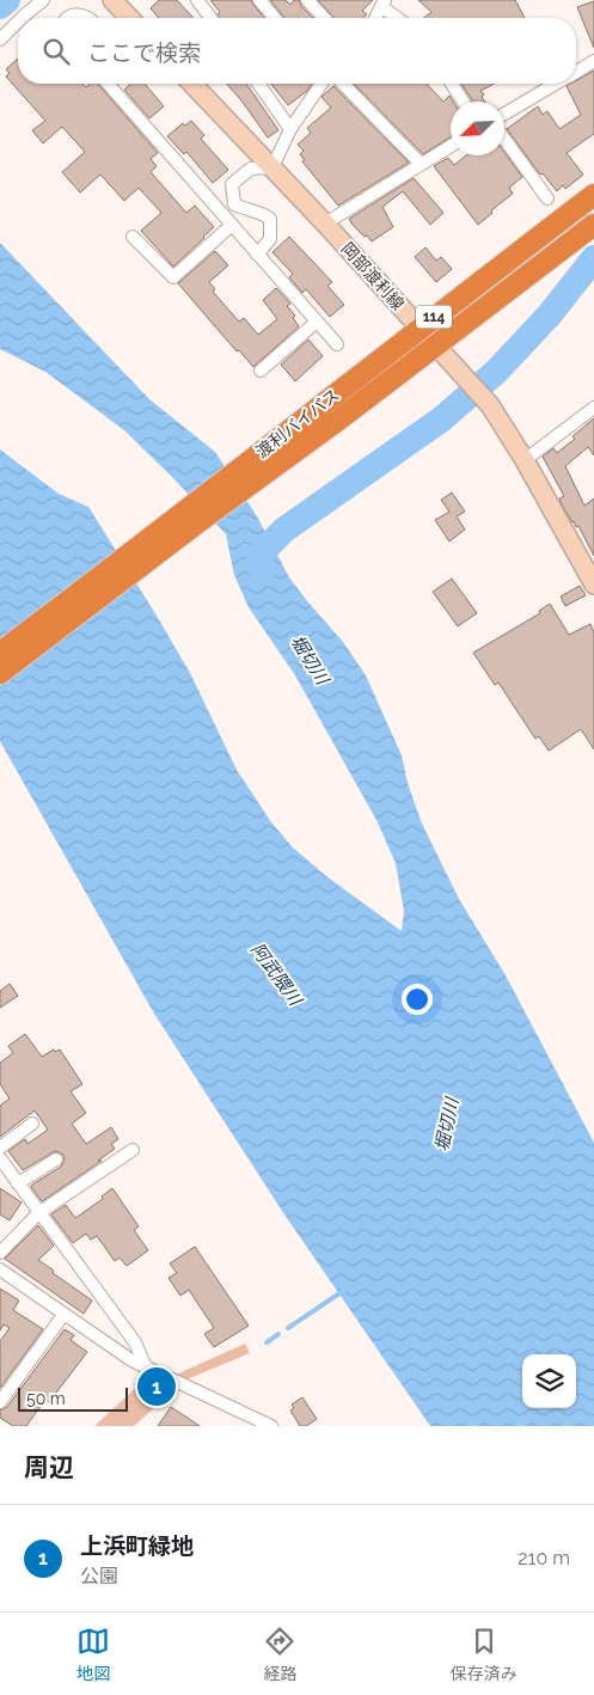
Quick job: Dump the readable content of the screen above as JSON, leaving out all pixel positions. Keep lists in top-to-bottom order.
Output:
{
  "streets": {
    "highway": ["114", "渡利バイパス"],
    "main road": ["岡部渡利線"]
  },
  "crossings": [
    ["岡部渡利線", "渡利バイパス"]
  ],
  "water": ["堀切川", "阿武隈川"],
  "scale_bar": "50 m",
  "north": "bottom left",
  "page": {
    "search": "ここで検索",
    "pins": "1",
    "scale": "50 m",
    "heading": "周辺",
    "list": [
      {
        "mark": "1",
        "name": "上浜町緑地",
        "note": "公園",
        "value": "210 m"
      }
    ],
    "nav": ["地図", "経路", "保存済み"]
  }
}
